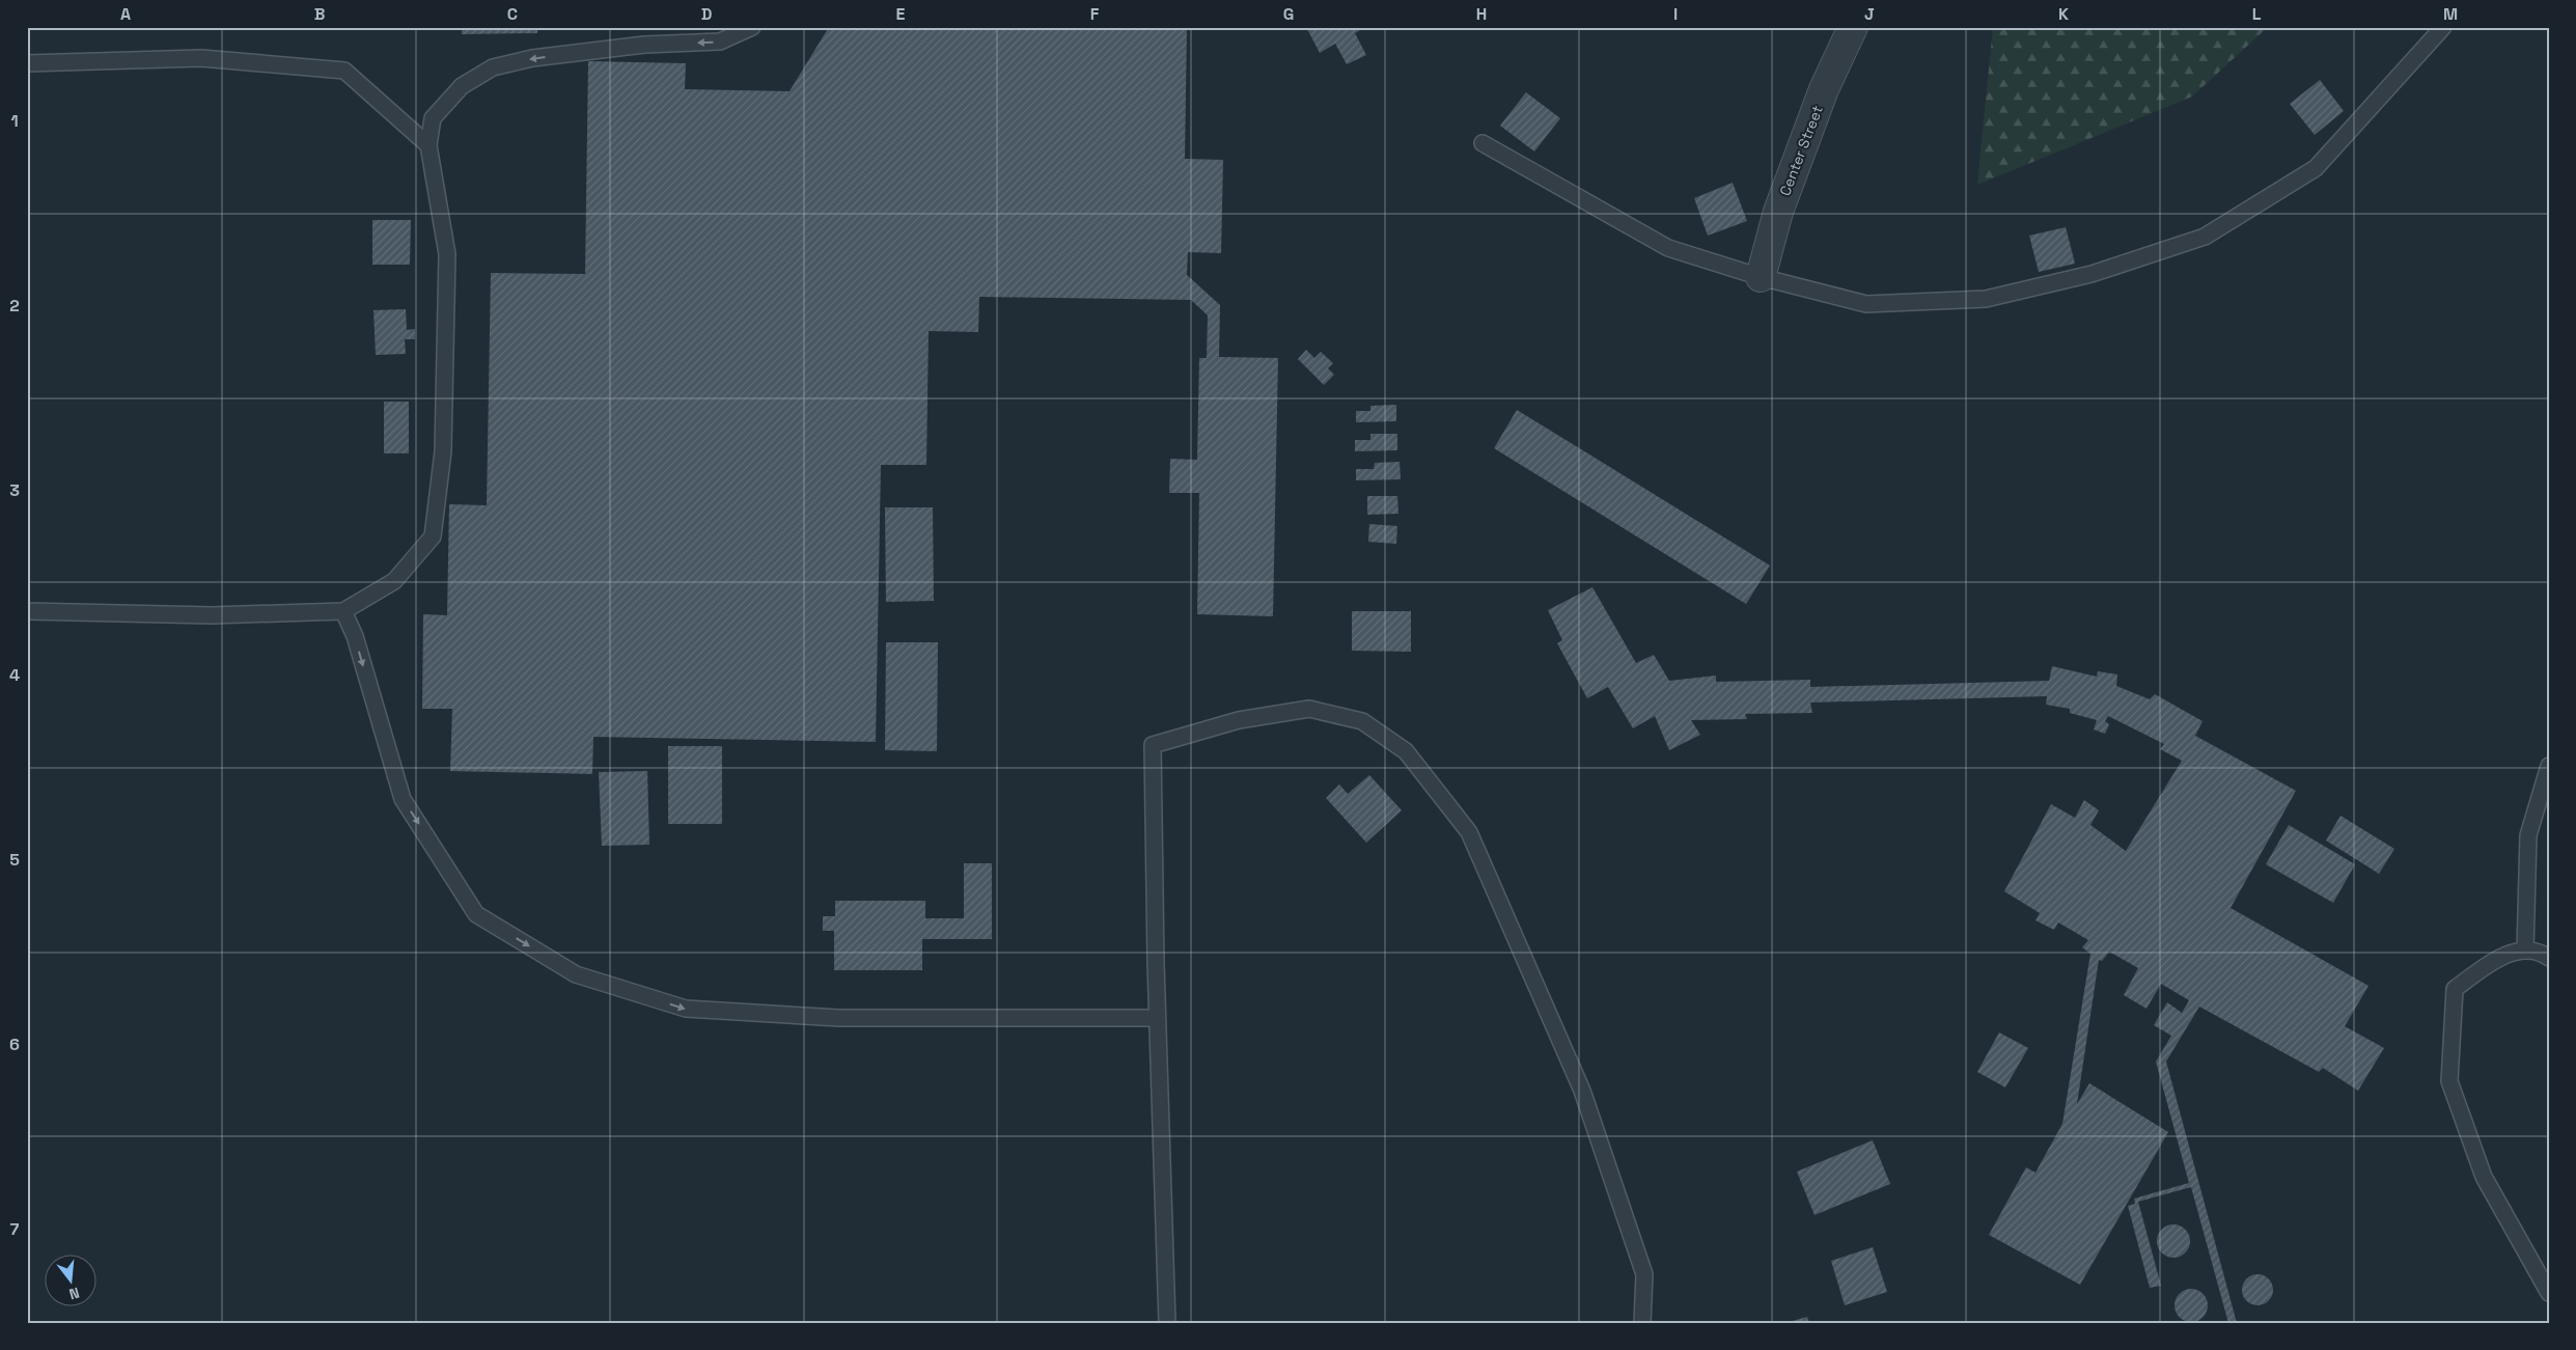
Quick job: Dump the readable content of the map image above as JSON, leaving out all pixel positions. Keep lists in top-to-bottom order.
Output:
{
  "streets": {
    "street": ["Center Street"]
  },
  "north": "bottom",
  "grid": {
    "columns": [
      "A",
      "B",
      "C",
      "D",
      "E",
      "F",
      "G",
      "H",
      "I",
      "J",
      "K",
      "L",
      "M"
    ],
    "rows": [
      "1",
      "2",
      "3",
      "4",
      "5",
      "6",
      "7"
    ]
  }
}
